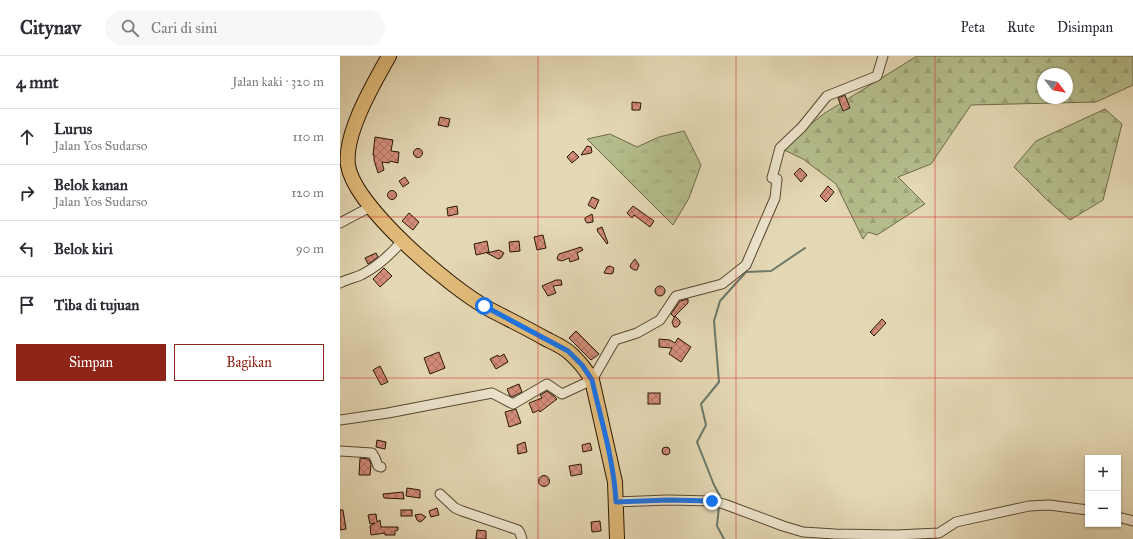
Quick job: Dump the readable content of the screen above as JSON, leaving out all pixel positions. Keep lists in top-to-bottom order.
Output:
{
  "north": "bottom right",
  "page": {
    "header": "Citynav",
    "search": "Cari di sini",
    "nav": ["Peta", "Rute", "Disimpan"],
    "heading": ["4 mnt", "Jalan kaki · 320 m"],
    "list": [
      ["Lurus", "Jalan Yos Sudarso", "110 m"],
      ["Belok kanan", "Jalan Yos Sudarso", "120 m"],
      ["Belok kiri", "90 m"],
      "Tiba di tujuan"
    ],
    "buttons": ["Simpan", "Bagikan"],
    "map_buttons": ["+", "−"]
  }
}
